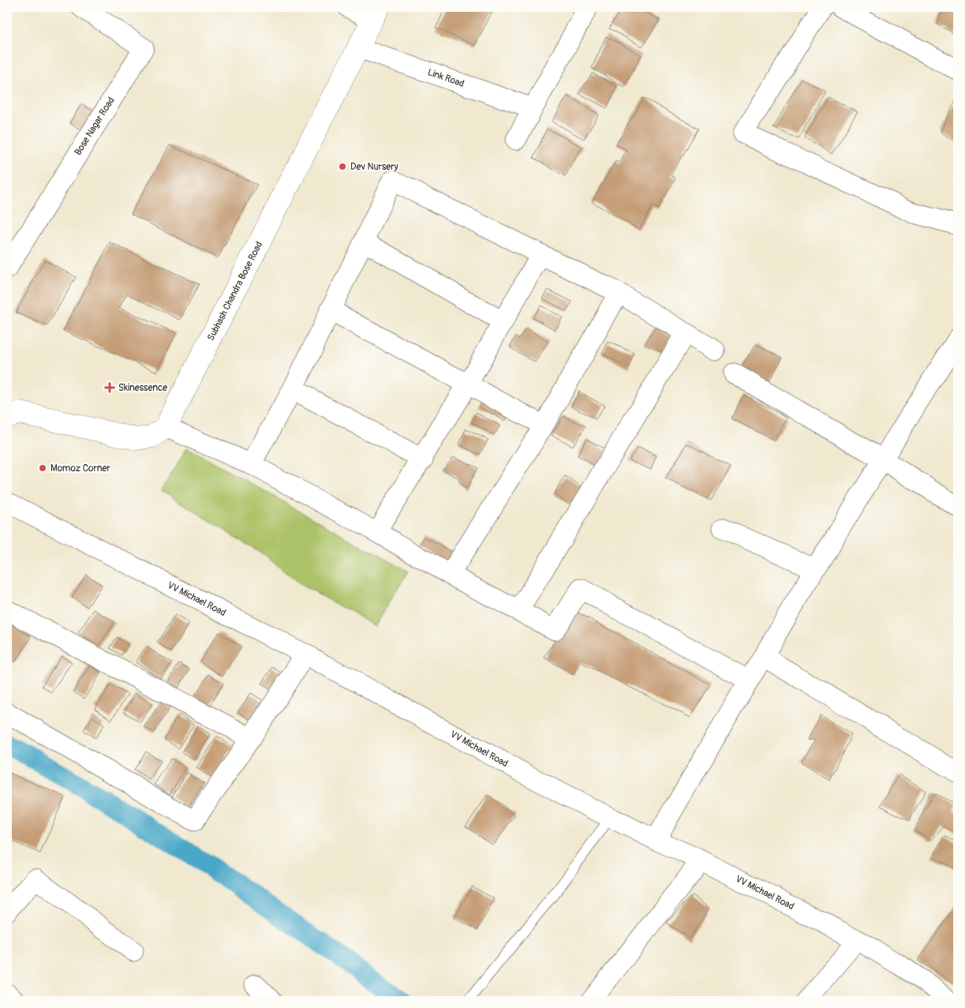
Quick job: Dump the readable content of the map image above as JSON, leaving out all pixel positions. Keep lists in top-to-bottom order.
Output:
{
  "streets": {
    "main road": ["Subhash Chandra Bose Road"],
    "street": ["Link Road", "Bose Nagar Road", "VV Michael Road"]
  },
  "crossings": [
    ["Link Road", "Subhash Chandra Bose Road"]
  ],
  "places": {
    "other": ["Dev Nursery", "Momoz Corner"],
    "health": ["Skinessence"]
  }
}
